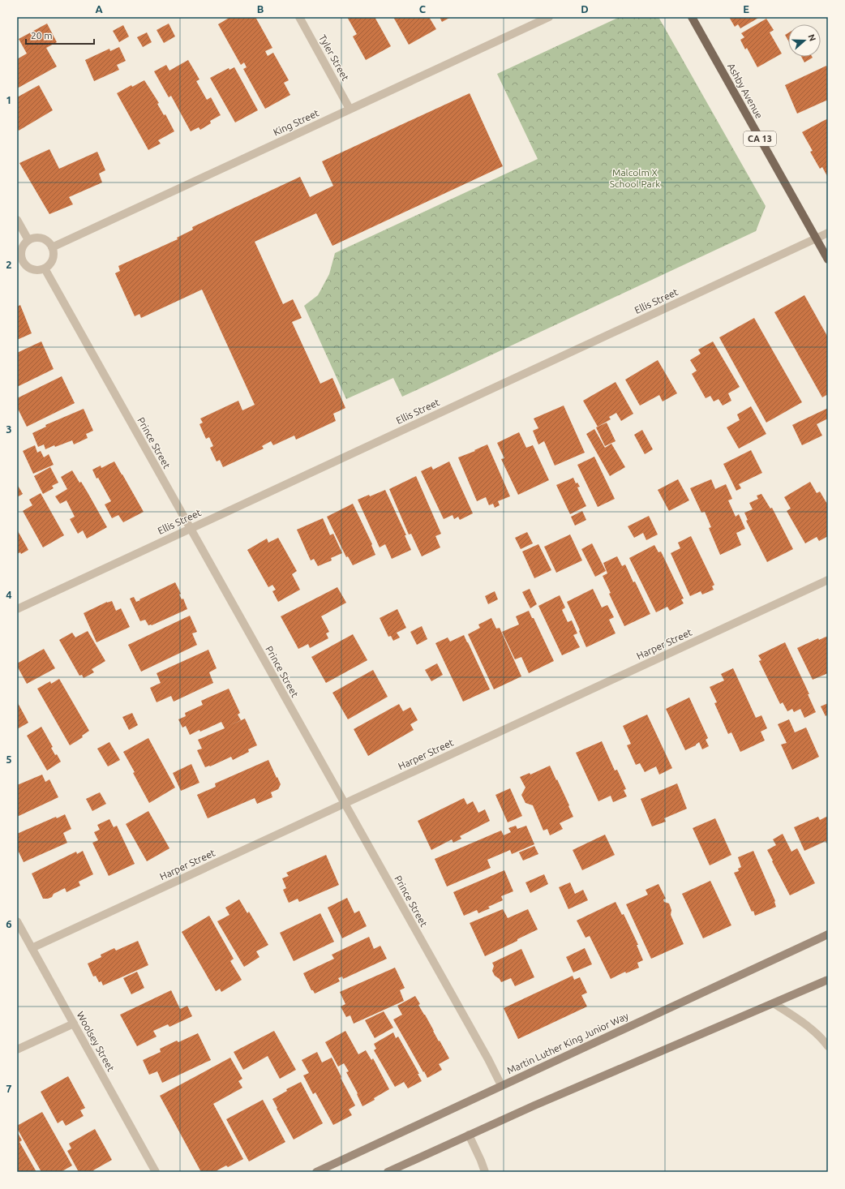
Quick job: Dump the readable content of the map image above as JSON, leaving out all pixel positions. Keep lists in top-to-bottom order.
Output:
{
  "streets": {
    "main road": ["Ashby Avenue", "CA 13"],
    "street": [
      "Tyler Street",
      "King Street",
      "Ellis Street",
      "Prince Street",
      "Harper Street",
      "Woolsey Street",
      "Martin Luther King Junior Way"
    ]
  },
  "crossings": [
    ["Tyler Street", "King Street"],
    ["Ashby Avenue", "Ellis Street"],
    ["King Street", "Prince Street"],
    ["Ellis Street", "Prince Street"],
    ["Prince Street", "Harper Street"],
    ["Prince Street", "Martin Luther King Junior Way"],
    ["Harper Street", "Woolsey Street"]
  ],
  "parks": ["Malcolm X School Park"],
  "scale_bar": "20 m",
  "north": "right",
  "grid": {
    "columns": [
      "A",
      "B",
      "C",
      "D",
      "E"
    ],
    "rows": [
      "1",
      "2",
      "3",
      "4",
      "5",
      "6",
      "7"
    ]
  }
}
